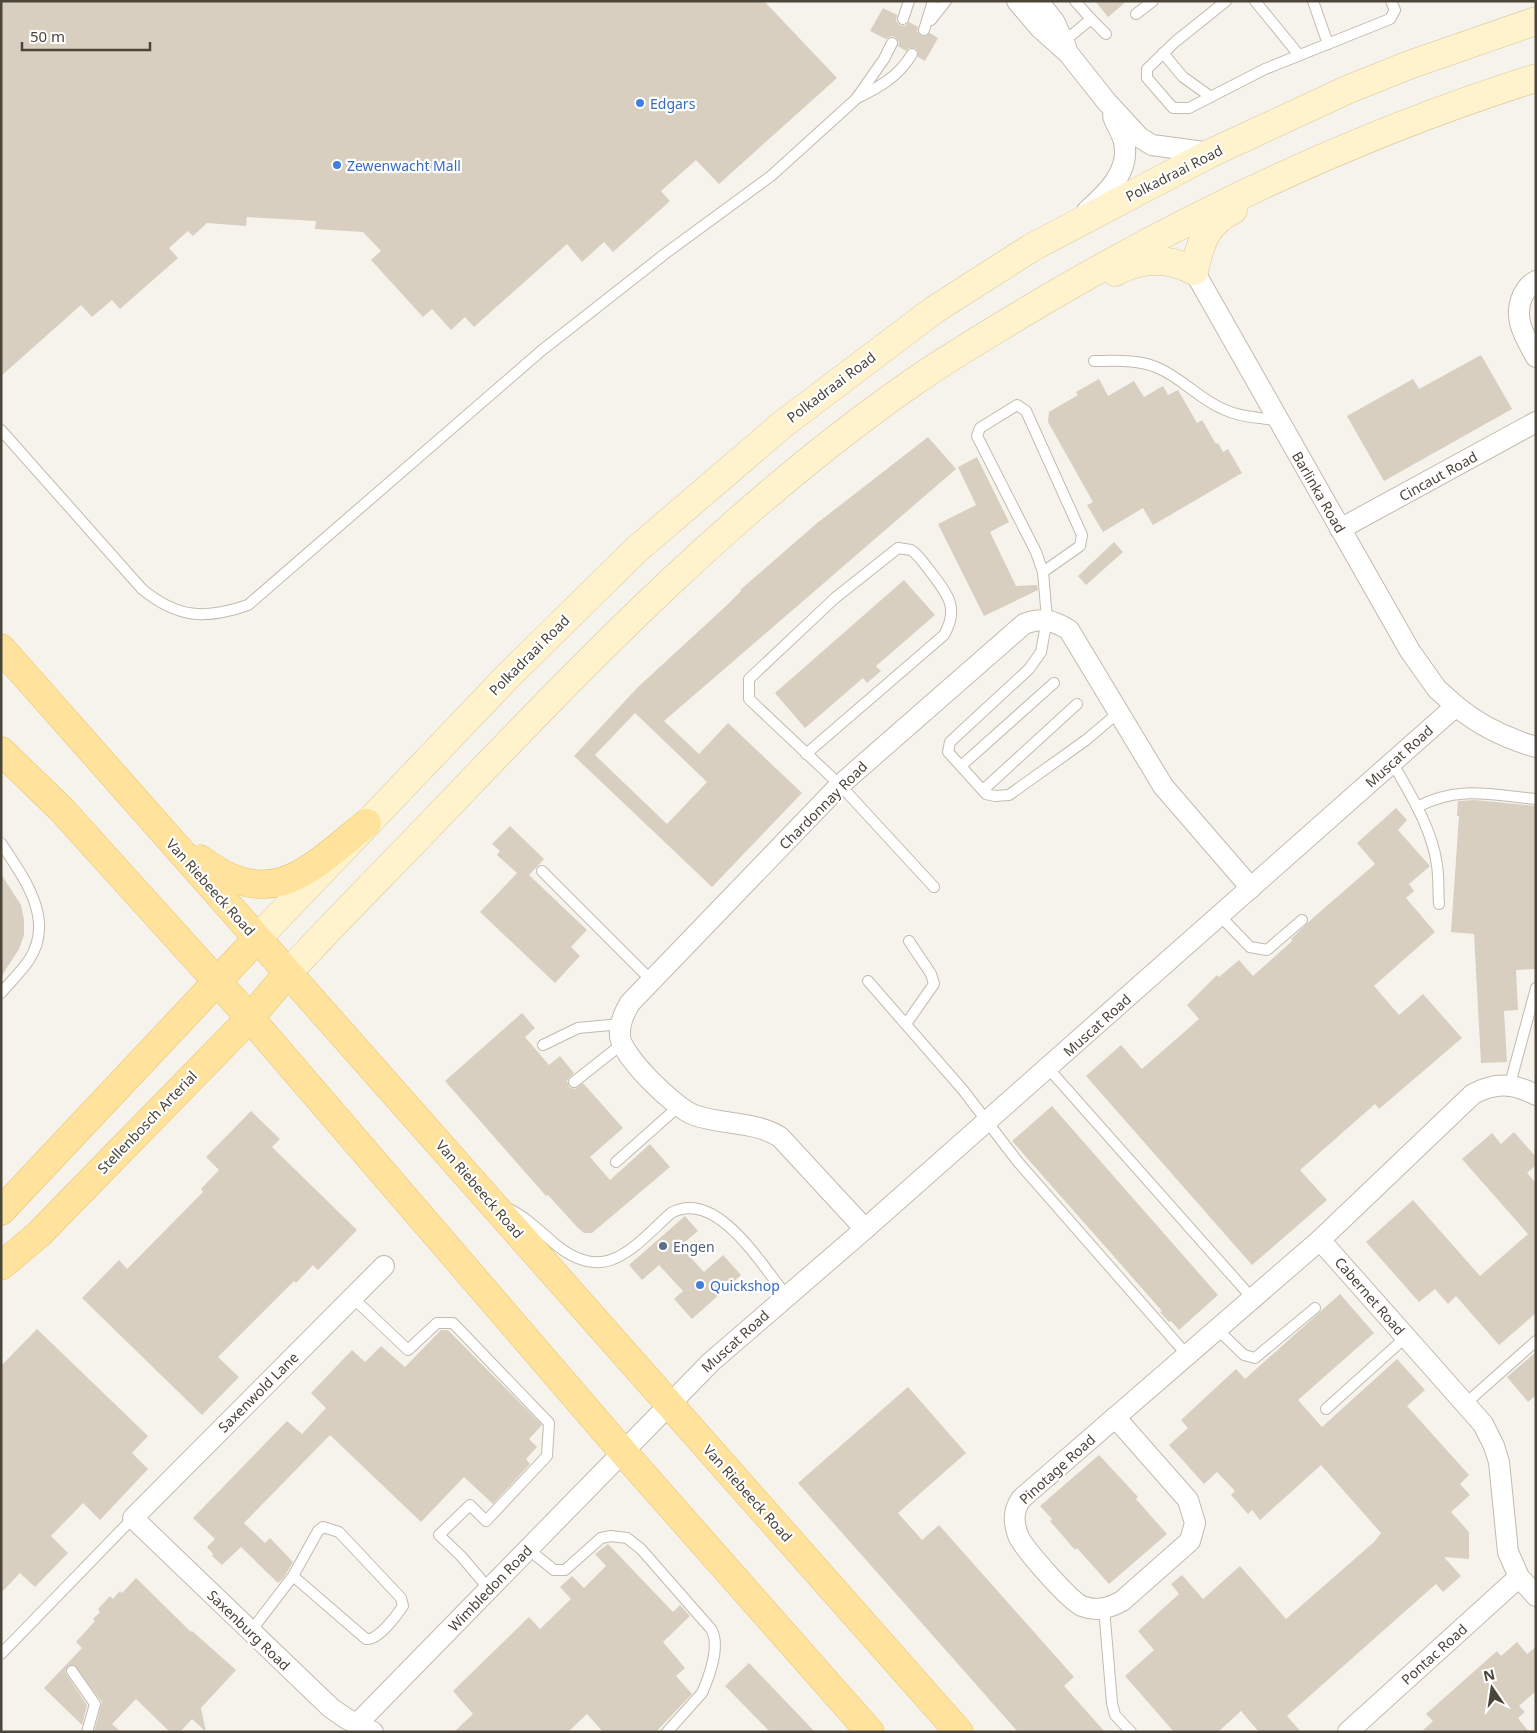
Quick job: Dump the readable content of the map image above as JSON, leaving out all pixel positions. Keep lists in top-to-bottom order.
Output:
{
  "streets": {
    "main road": ["Polkadraai Road", "Van Riebeeck Road", "Stellenbosch Arterial"],
    "street": [
      "Cincaut Road",
      "Barlinka Road",
      "Muscat Road",
      "Chardonnay Road",
      "Cabernet Road",
      "Saxenwold Lane",
      "Pinotage Road",
      "Wimbledon Road",
      "Saxenburg Road",
      "Pontac Road"
    ]
  },
  "crossings": [
    ["Polkadraai Road", "Van Riebeeck Road"],
    ["Cincaut Road", "Barlinka Road"],
    ["Barlinka Road", "Muscat Road"],
    ["Muscat Road", "Van Riebeeck Road"],
    ["Muscat Road", "Wimbledon Road"],
    ["Van Riebeeck Road", "Stellenbosch Arterial"],
    ["Cabernet Road", "Pinotage Road"],
    ["Cabernet Road", "Pontac Road"],
    ["Saxenwold Lane", "Saxenburg Road"],
    ["Wimbledon Road", "Saxenburg Road"]
  ],
  "places": [
    "Edgars",
    "Zewenwacht Mall",
    "Engen",
    "Quickshop"
  ],
  "scale_bar": "50 m",
  "north": "top"
}
